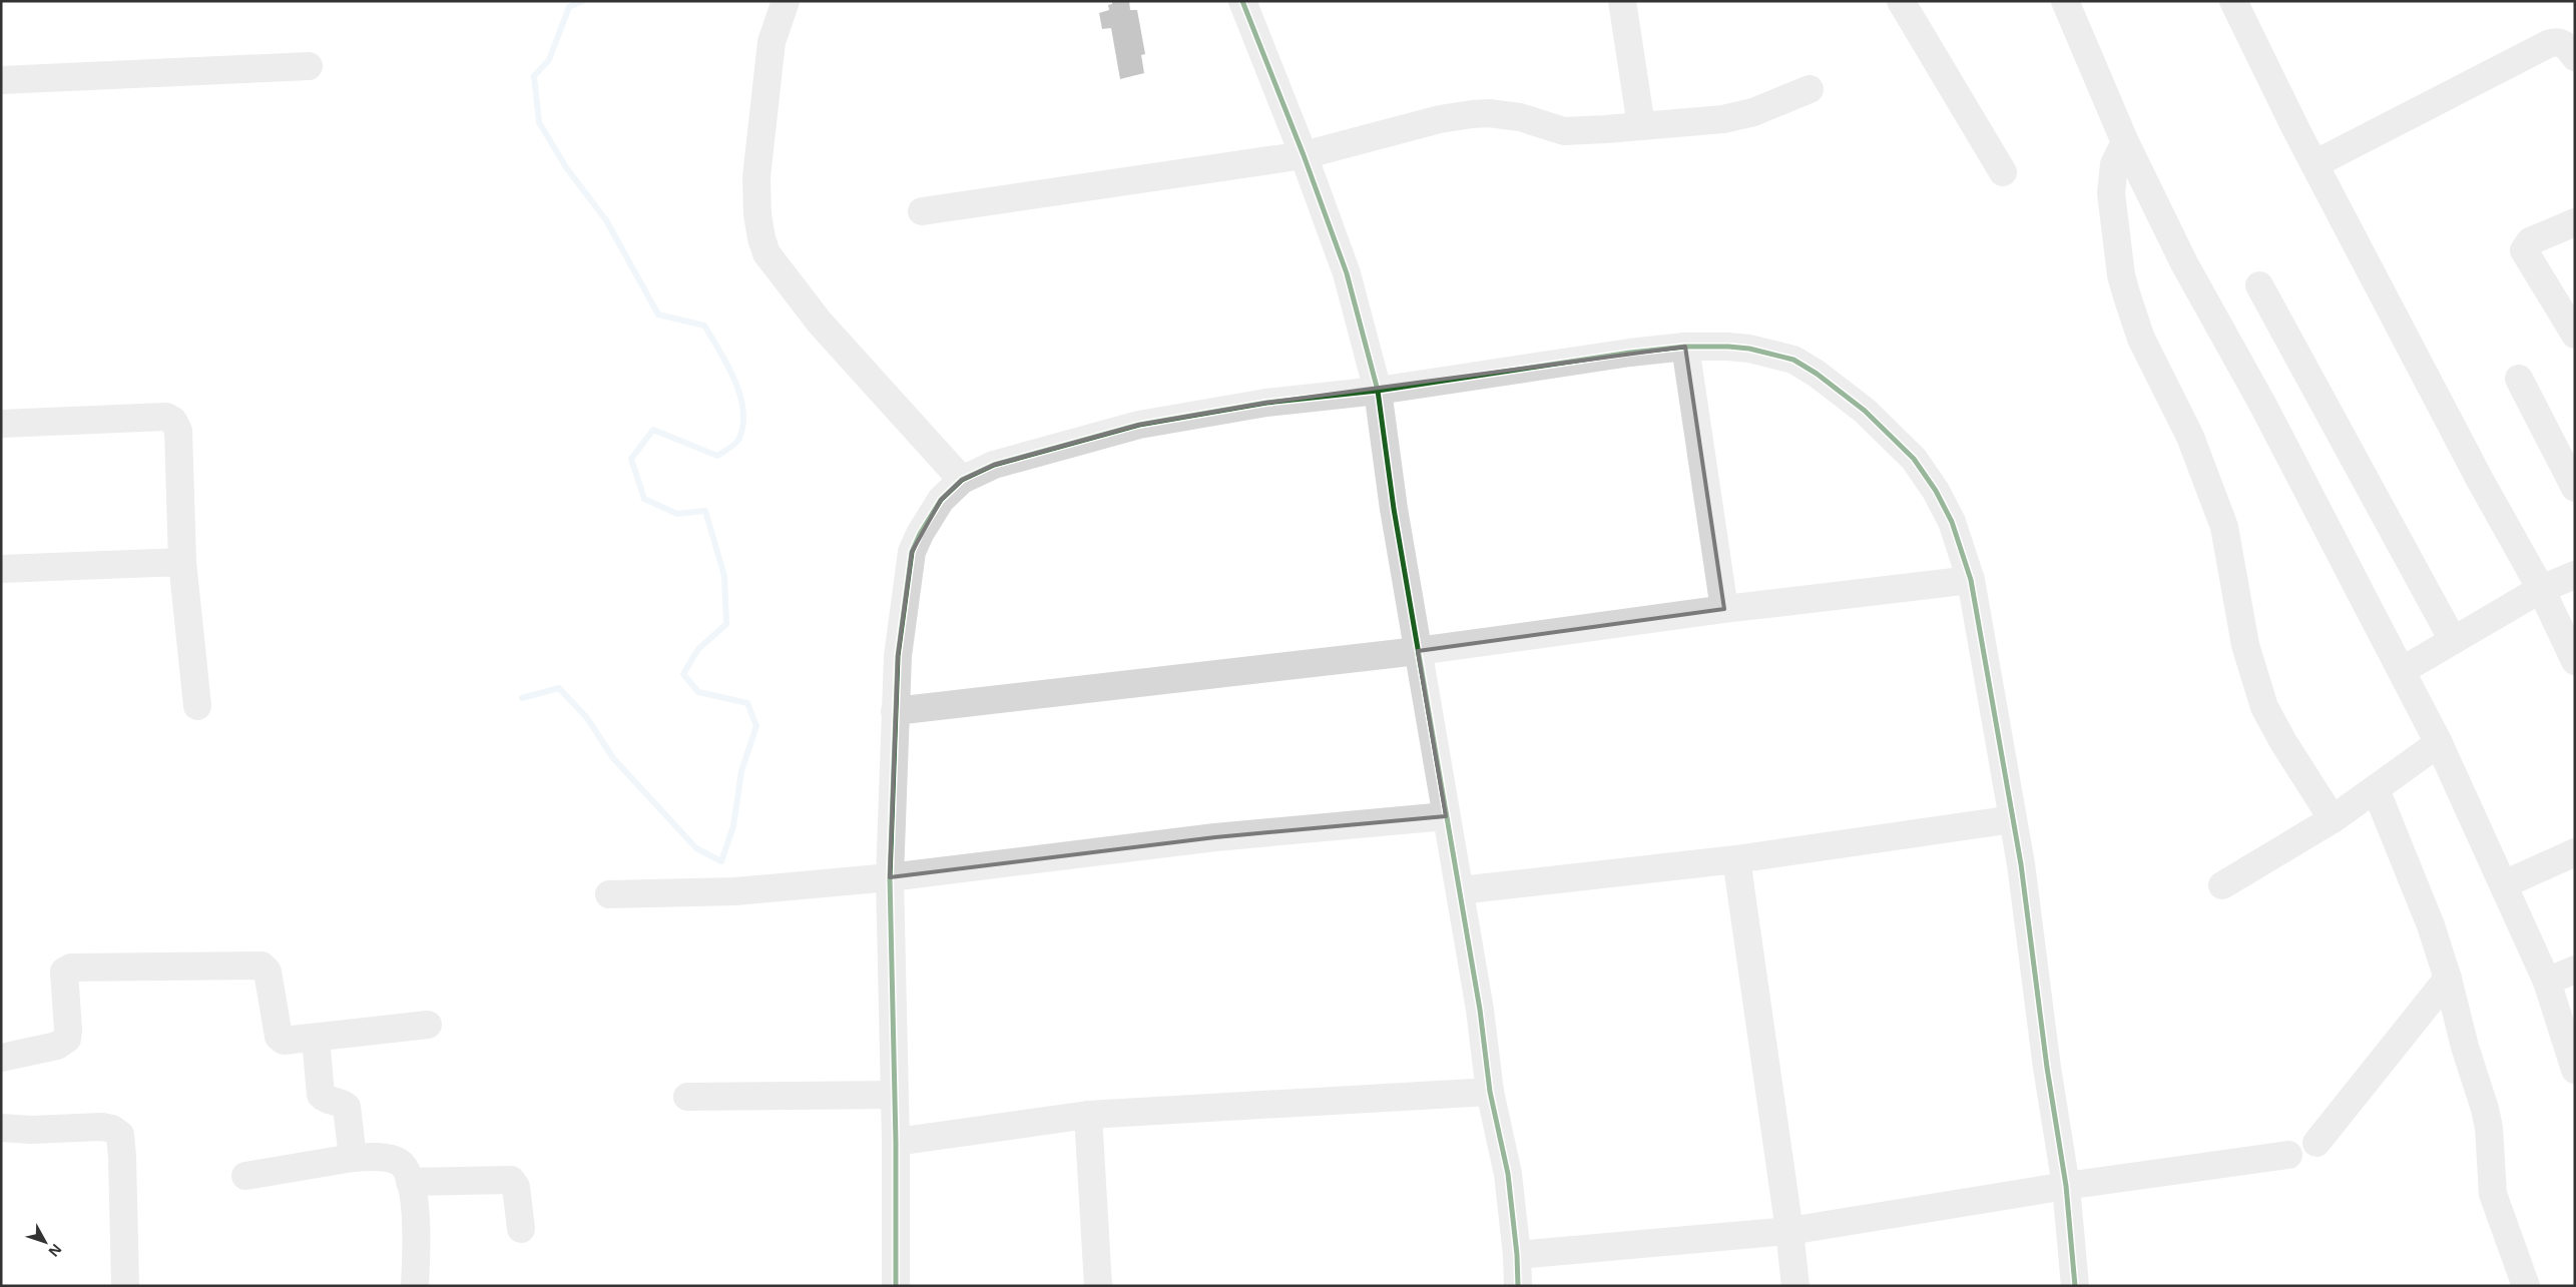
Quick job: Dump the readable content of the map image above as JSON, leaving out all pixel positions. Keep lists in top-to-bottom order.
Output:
{
  "north": "bottom right"
}
